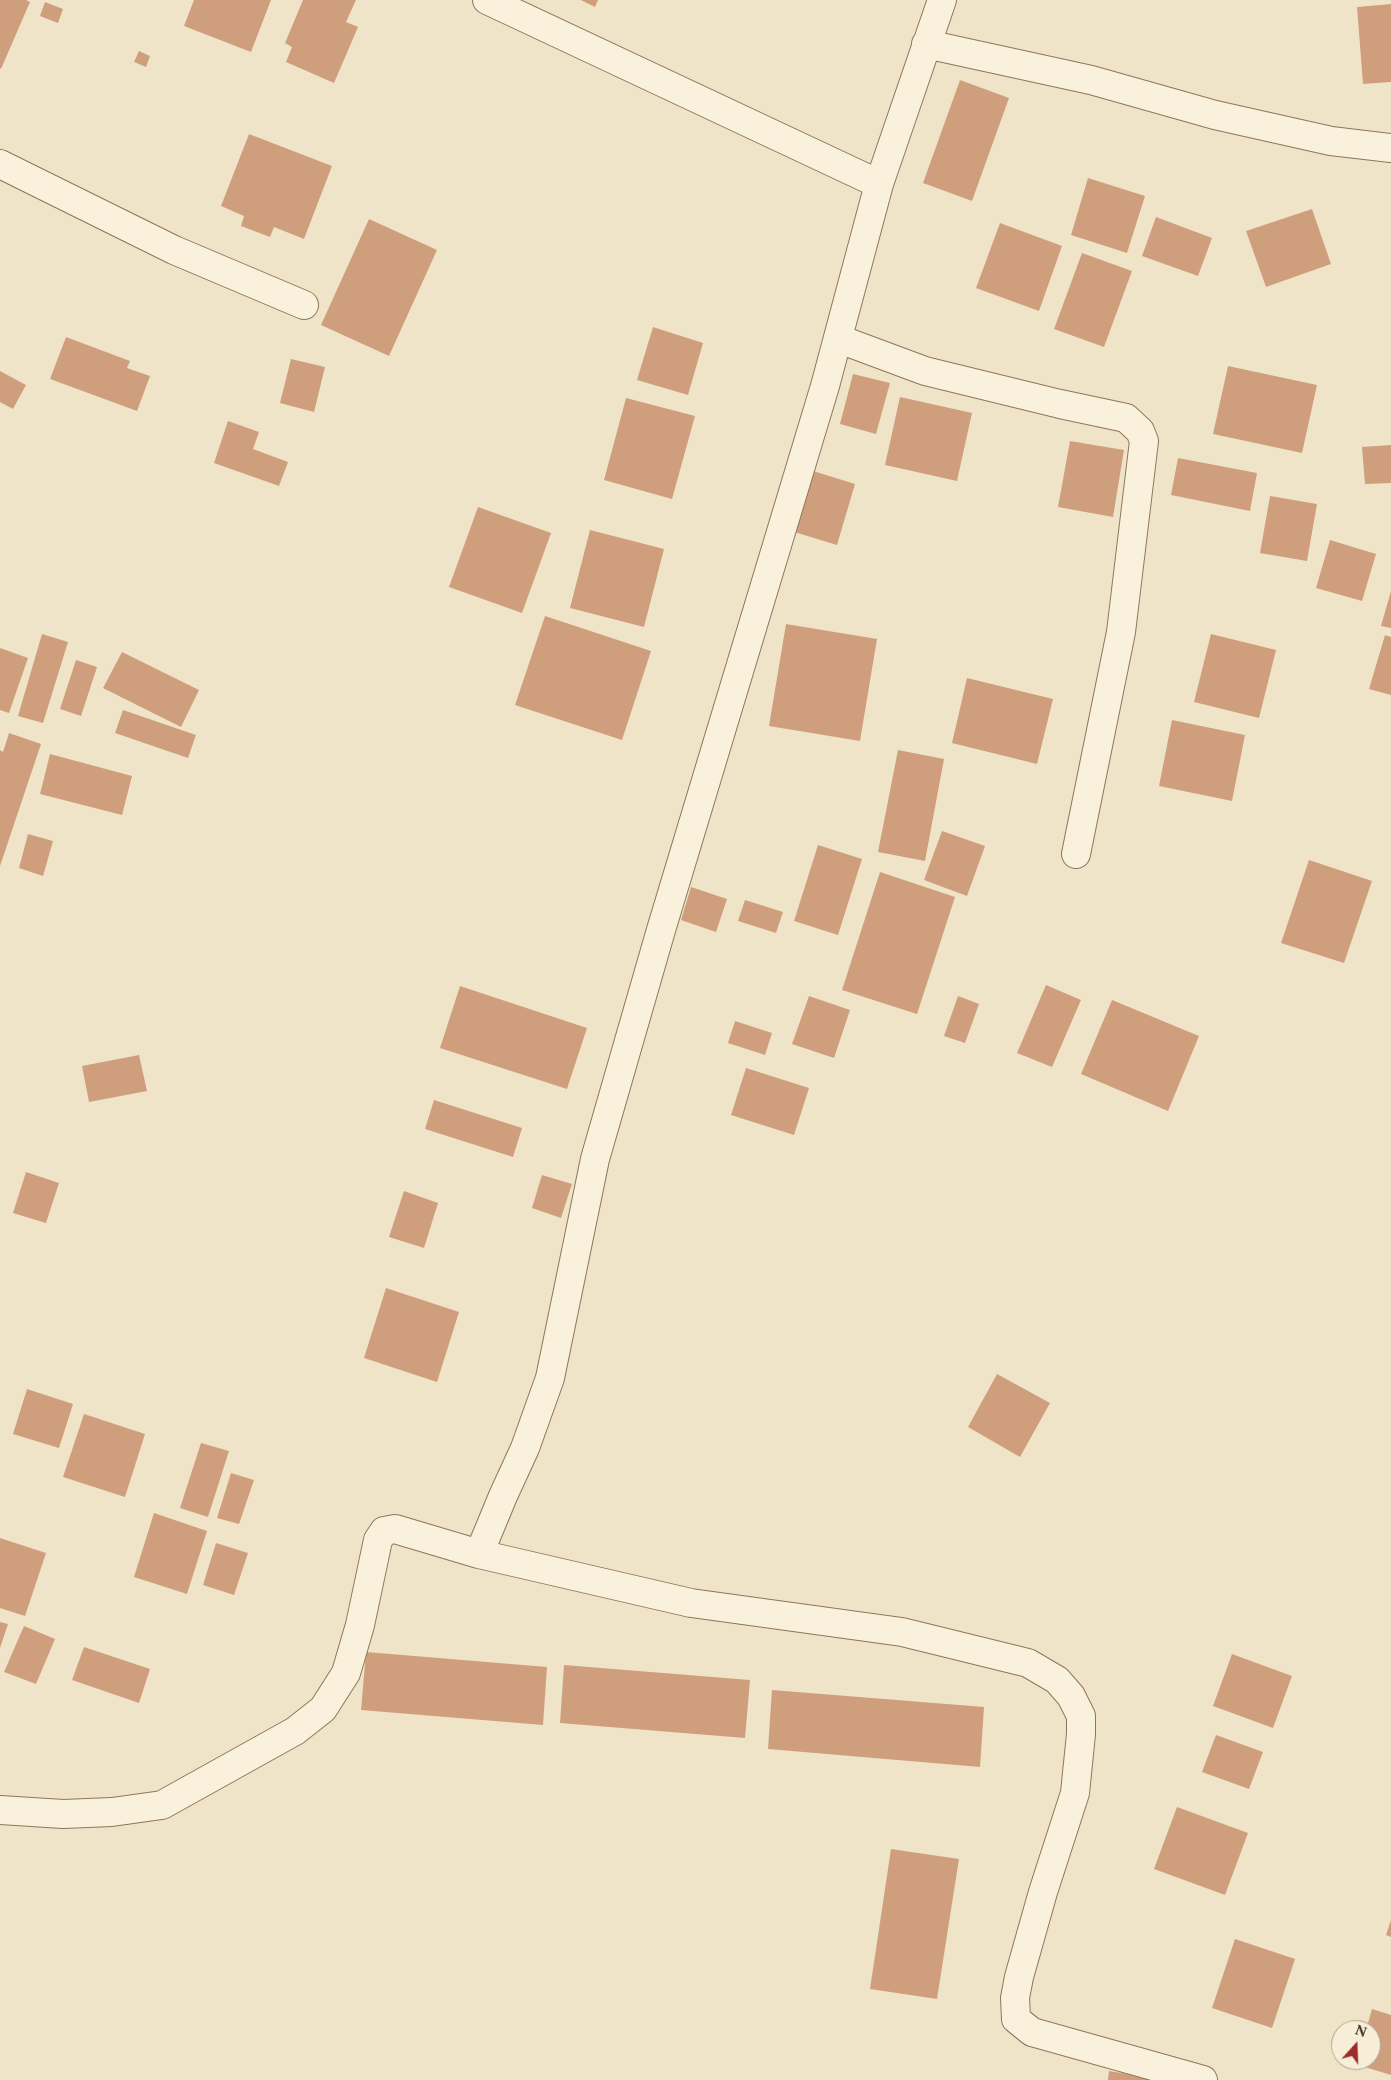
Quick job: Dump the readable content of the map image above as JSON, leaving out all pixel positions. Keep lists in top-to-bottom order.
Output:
{
  "north": "top"
}
